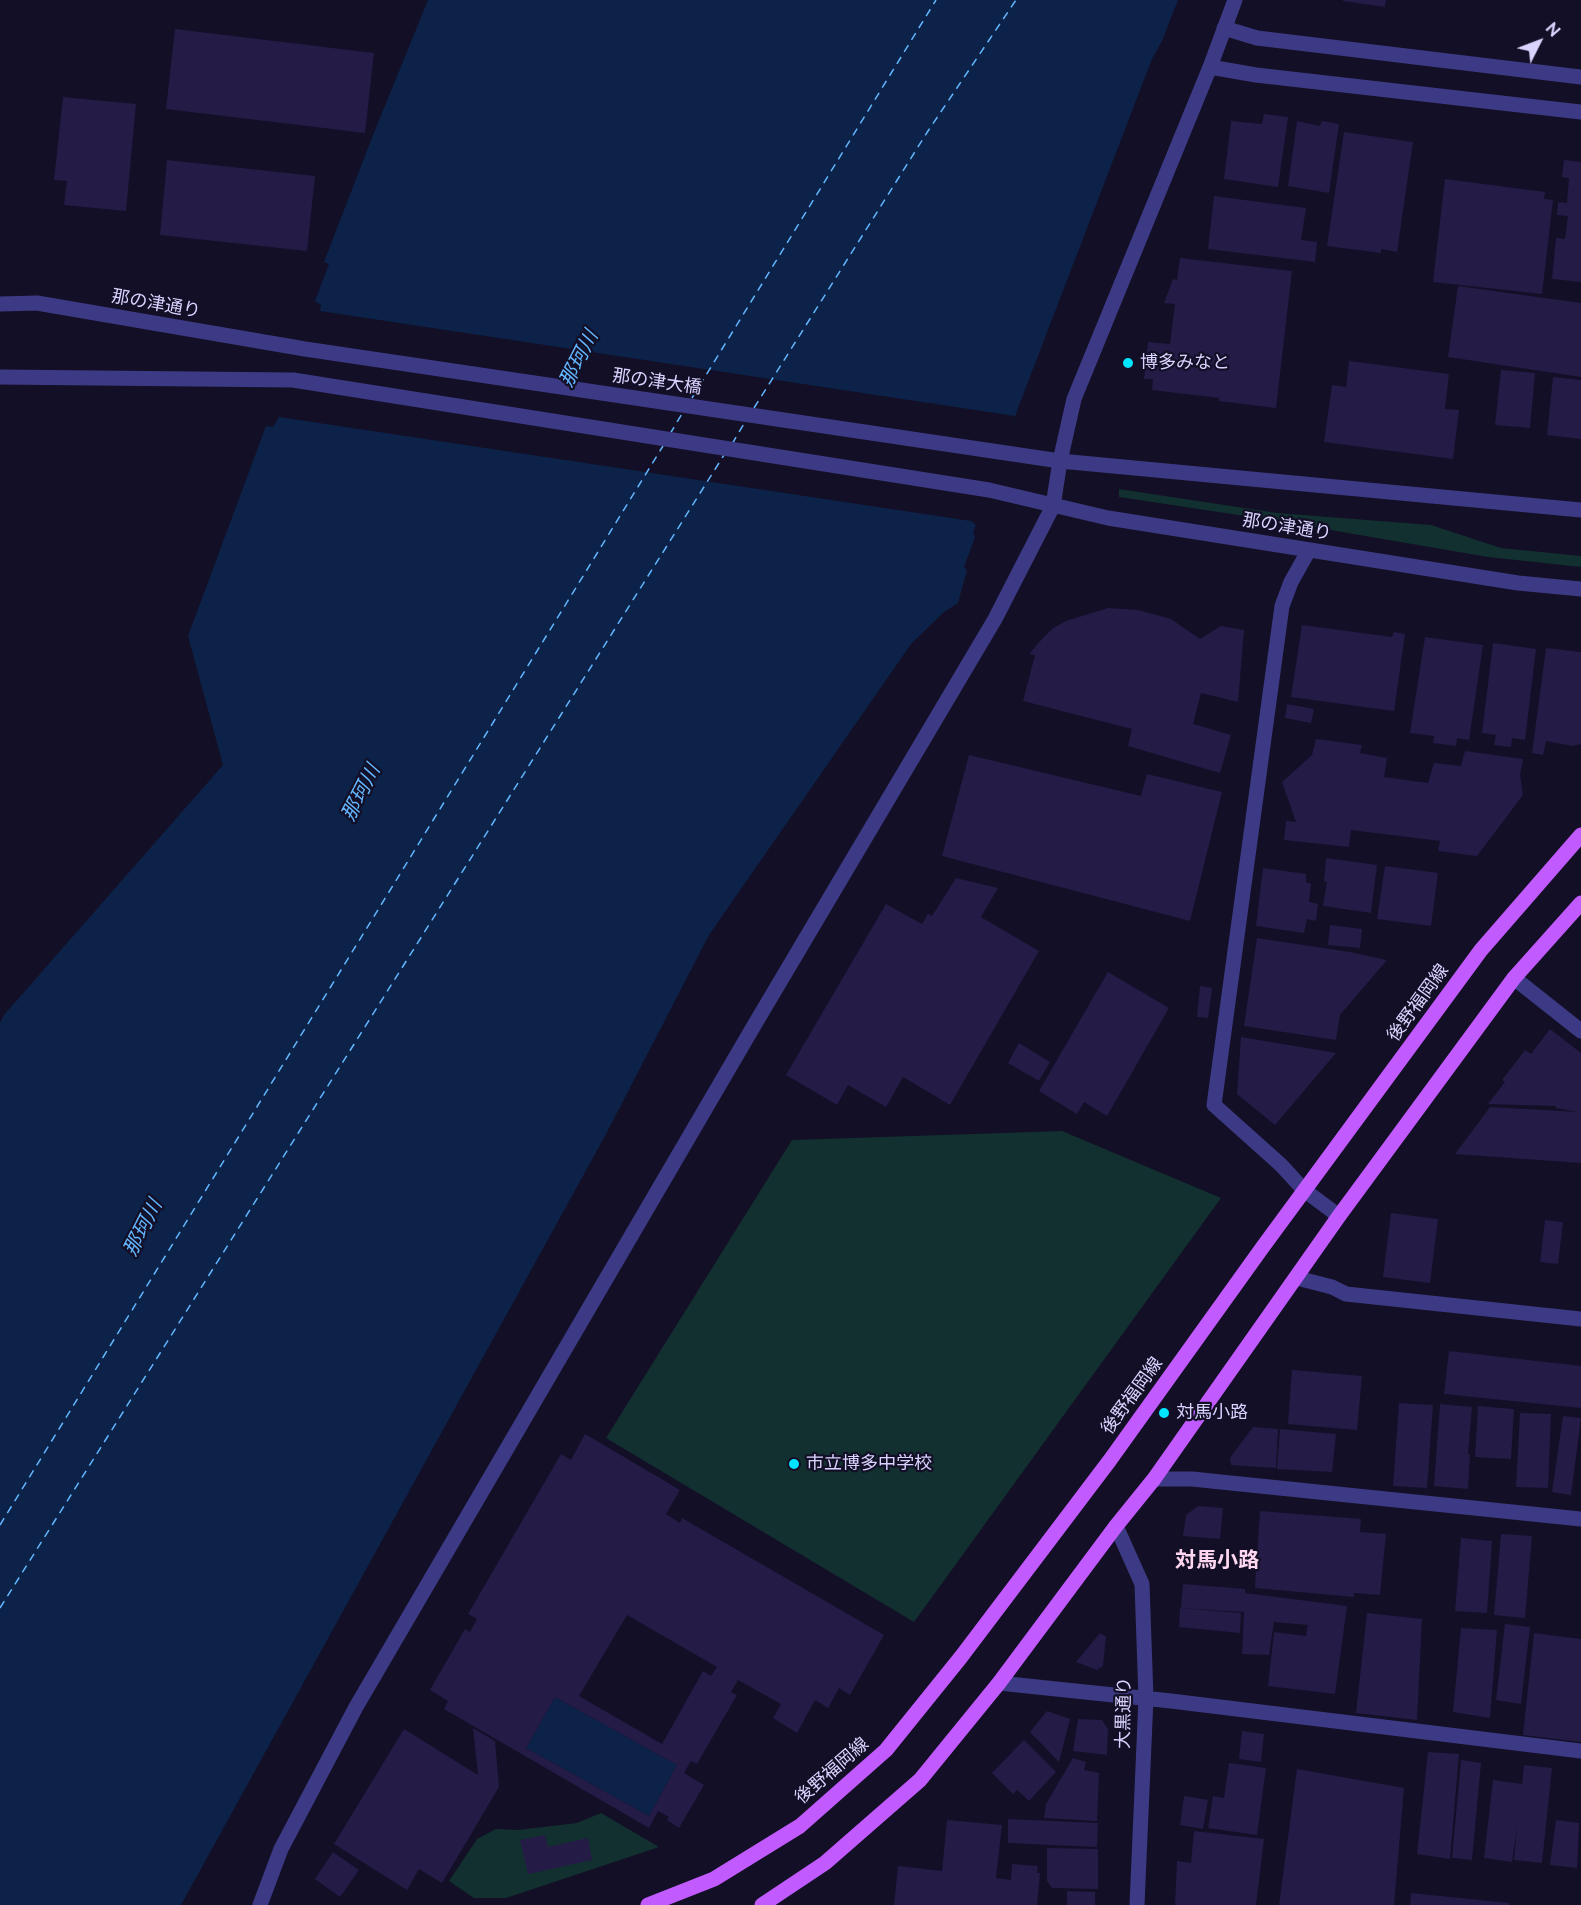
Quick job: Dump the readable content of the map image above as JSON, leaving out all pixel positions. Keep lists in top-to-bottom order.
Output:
{
  "streets": {
    "main road": ["後野福岡線"],
    "street": ["那の津通り", "那の津大橋", "大黒通り"]
  },
  "crossings": [
    ["那の津通り", "那の津大橋"]
  ],
  "districts": ["対馬小路"],
  "water": ["那珂川"],
  "places": ["博多みなと", "対馬小路", "市立博多中学校"],
  "north": "top right"
}
